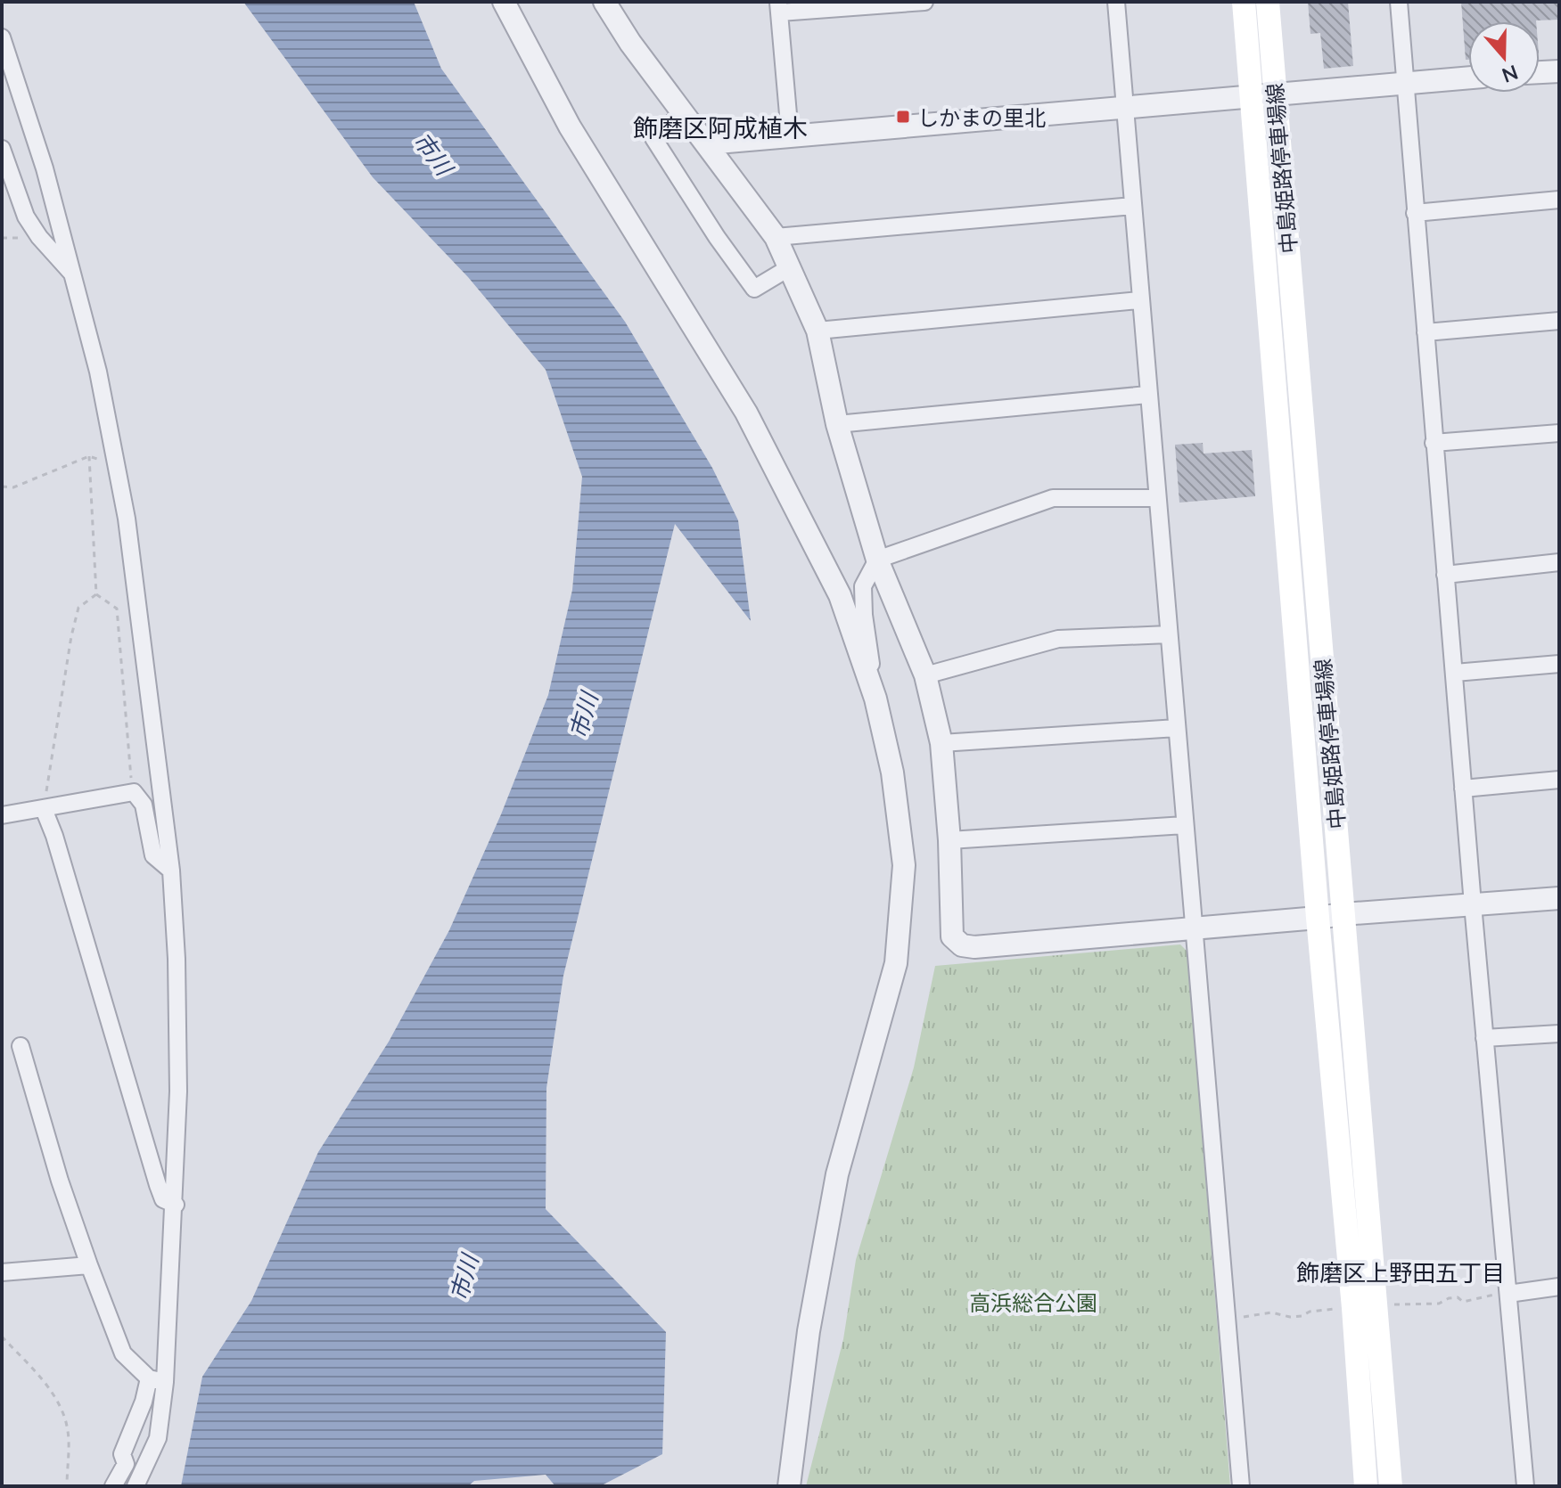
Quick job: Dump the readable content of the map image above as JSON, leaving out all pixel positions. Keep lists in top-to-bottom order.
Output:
{
  "streets": {
    "main road": ["中島姫路停車場線"]
  },
  "districts": ["飾磨区阿成植木", "飾磨区上野田五丁目"],
  "water": ["市川"],
  "parks": ["高浜総合公園"],
  "places": {
    "transit": ["しかまの里北"]
  },
  "north": "bottom"
}
